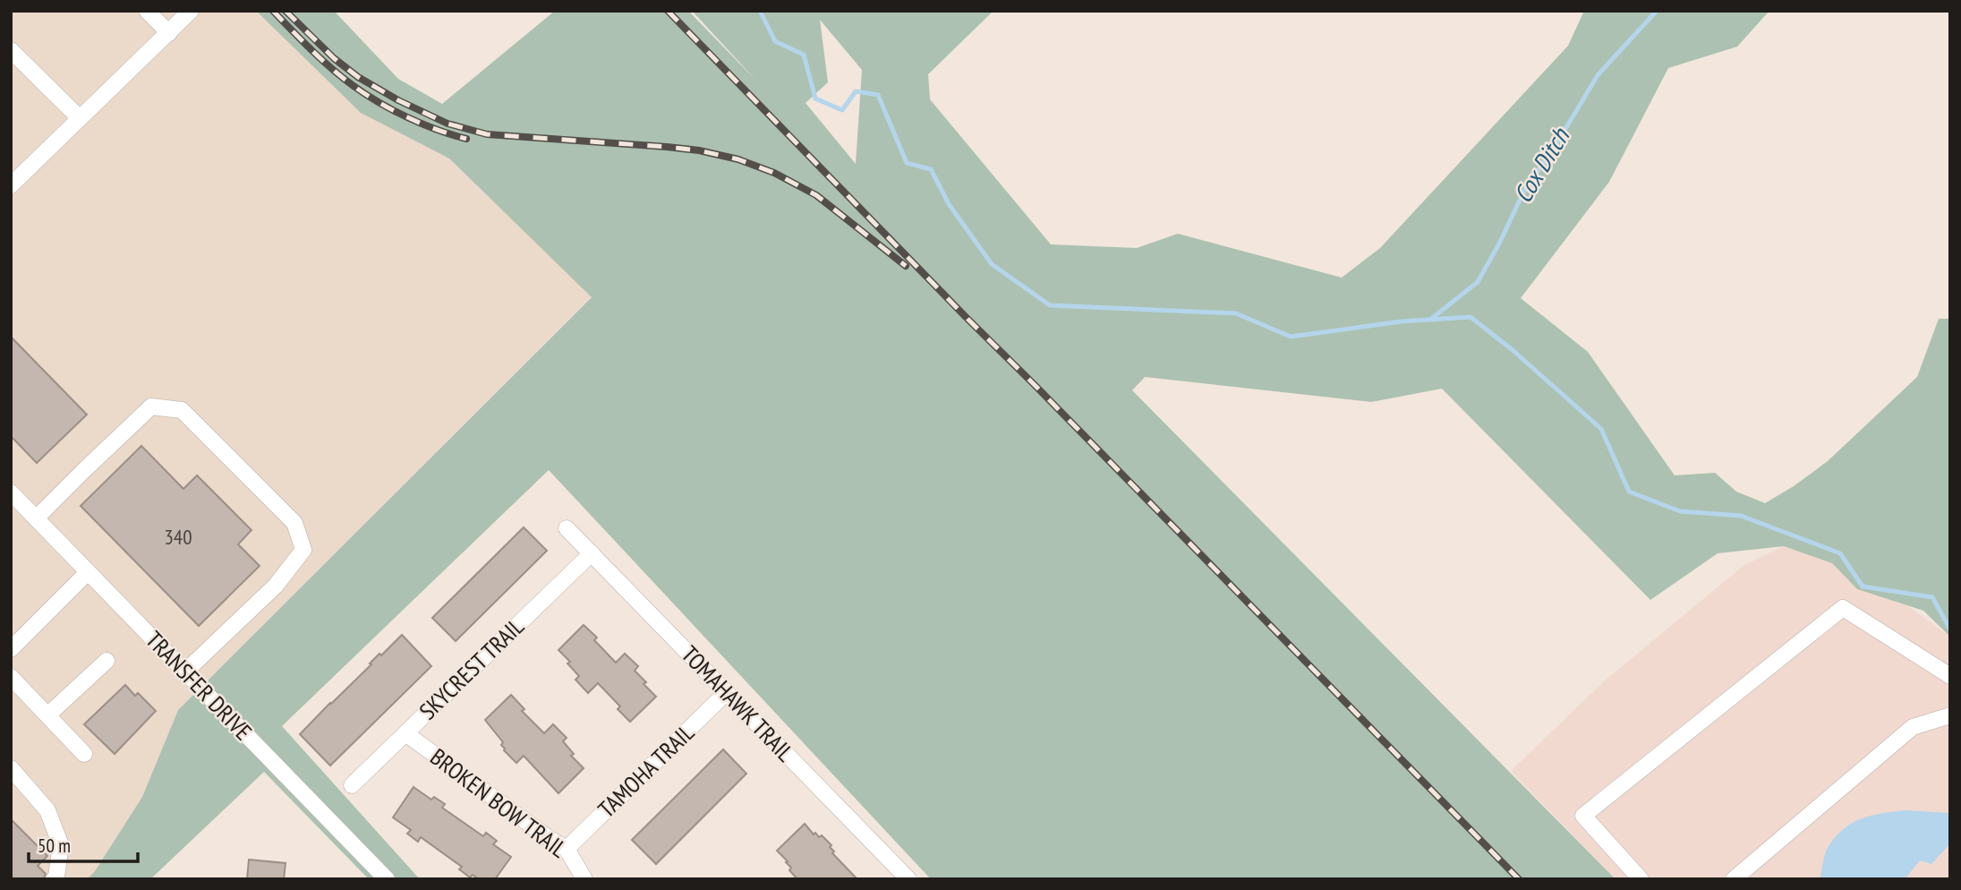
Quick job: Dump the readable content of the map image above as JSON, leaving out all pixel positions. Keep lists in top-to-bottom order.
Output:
{
  "streets": {
    "street": [
      "SKYCREST TRAIL",
      "TRANSFER DRIVE",
      "TOMAHAWK TRAIL",
      "TAMOHA TRAIL",
      "BROKEN BOW TRAIL"
    ]
  },
  "crossings": [
    ["SKYCREST TRAIL", "TOMAHAWK TRAIL"],
    ["SKYCREST TRAIL", "BROKEN BOW TRAIL"],
    ["TOMAHAWK TRAIL", "TAMOHA TRAIL"],
    ["TAMOHA TRAIL", "BROKEN BOW TRAIL"]
  ],
  "water": ["Cox Ditch"],
  "house_numbers": ["340"],
  "scale_bar": "50 m"
}
